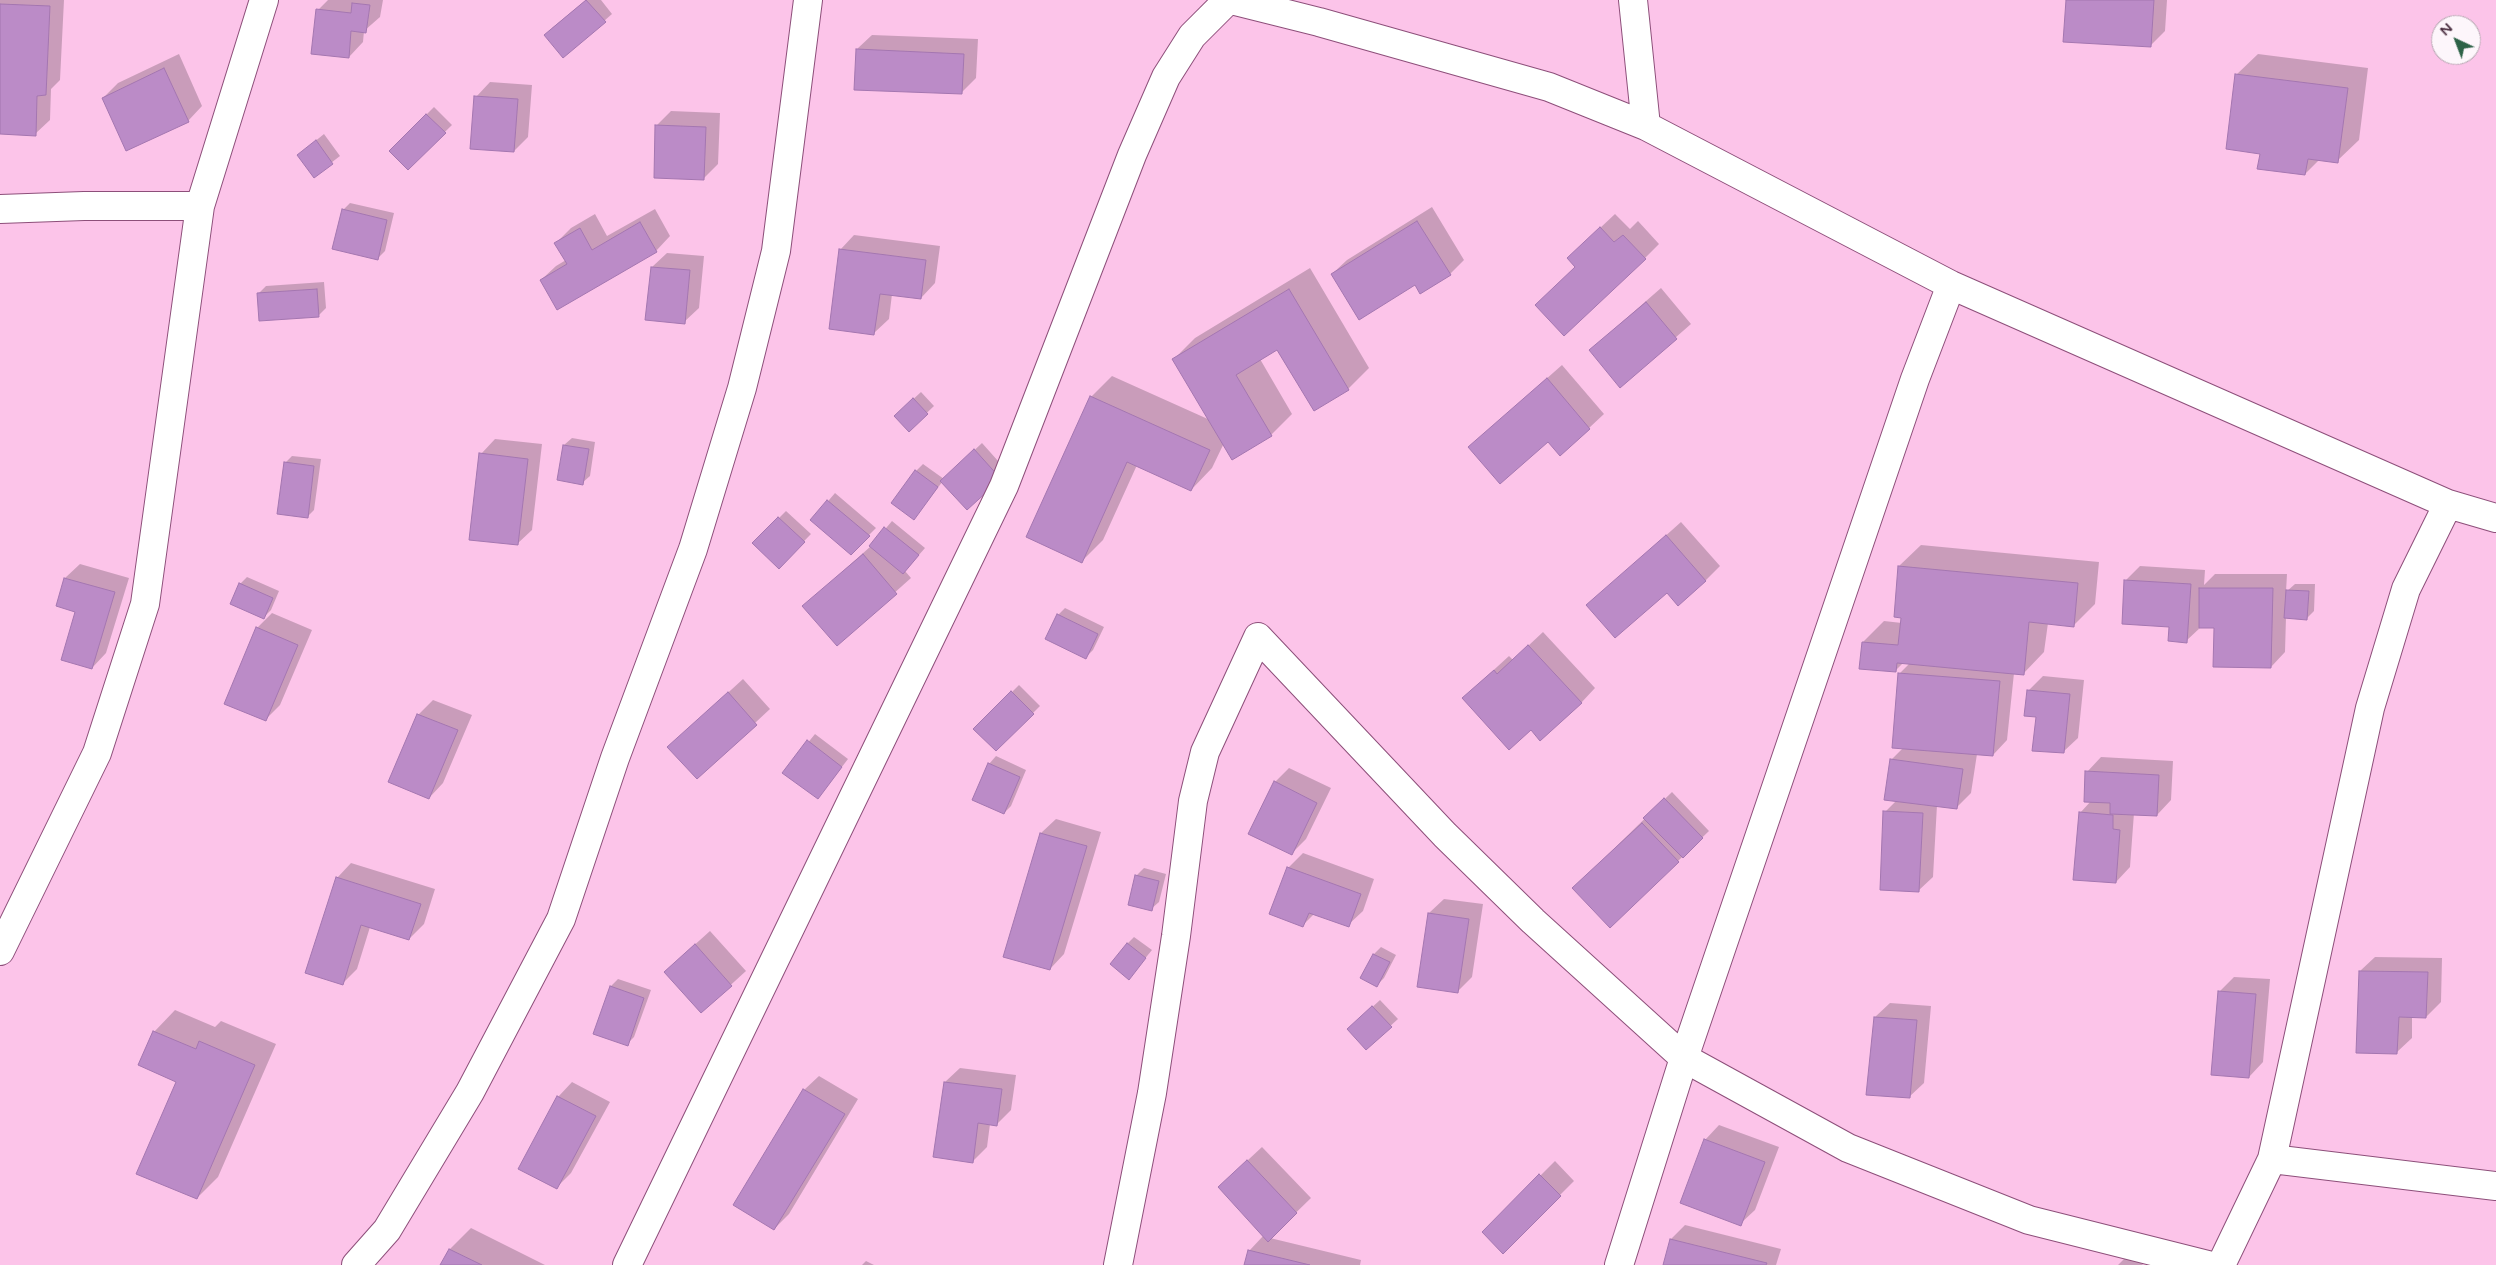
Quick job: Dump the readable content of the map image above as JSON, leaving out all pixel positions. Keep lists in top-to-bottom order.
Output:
{
  "north": "top left"
}
